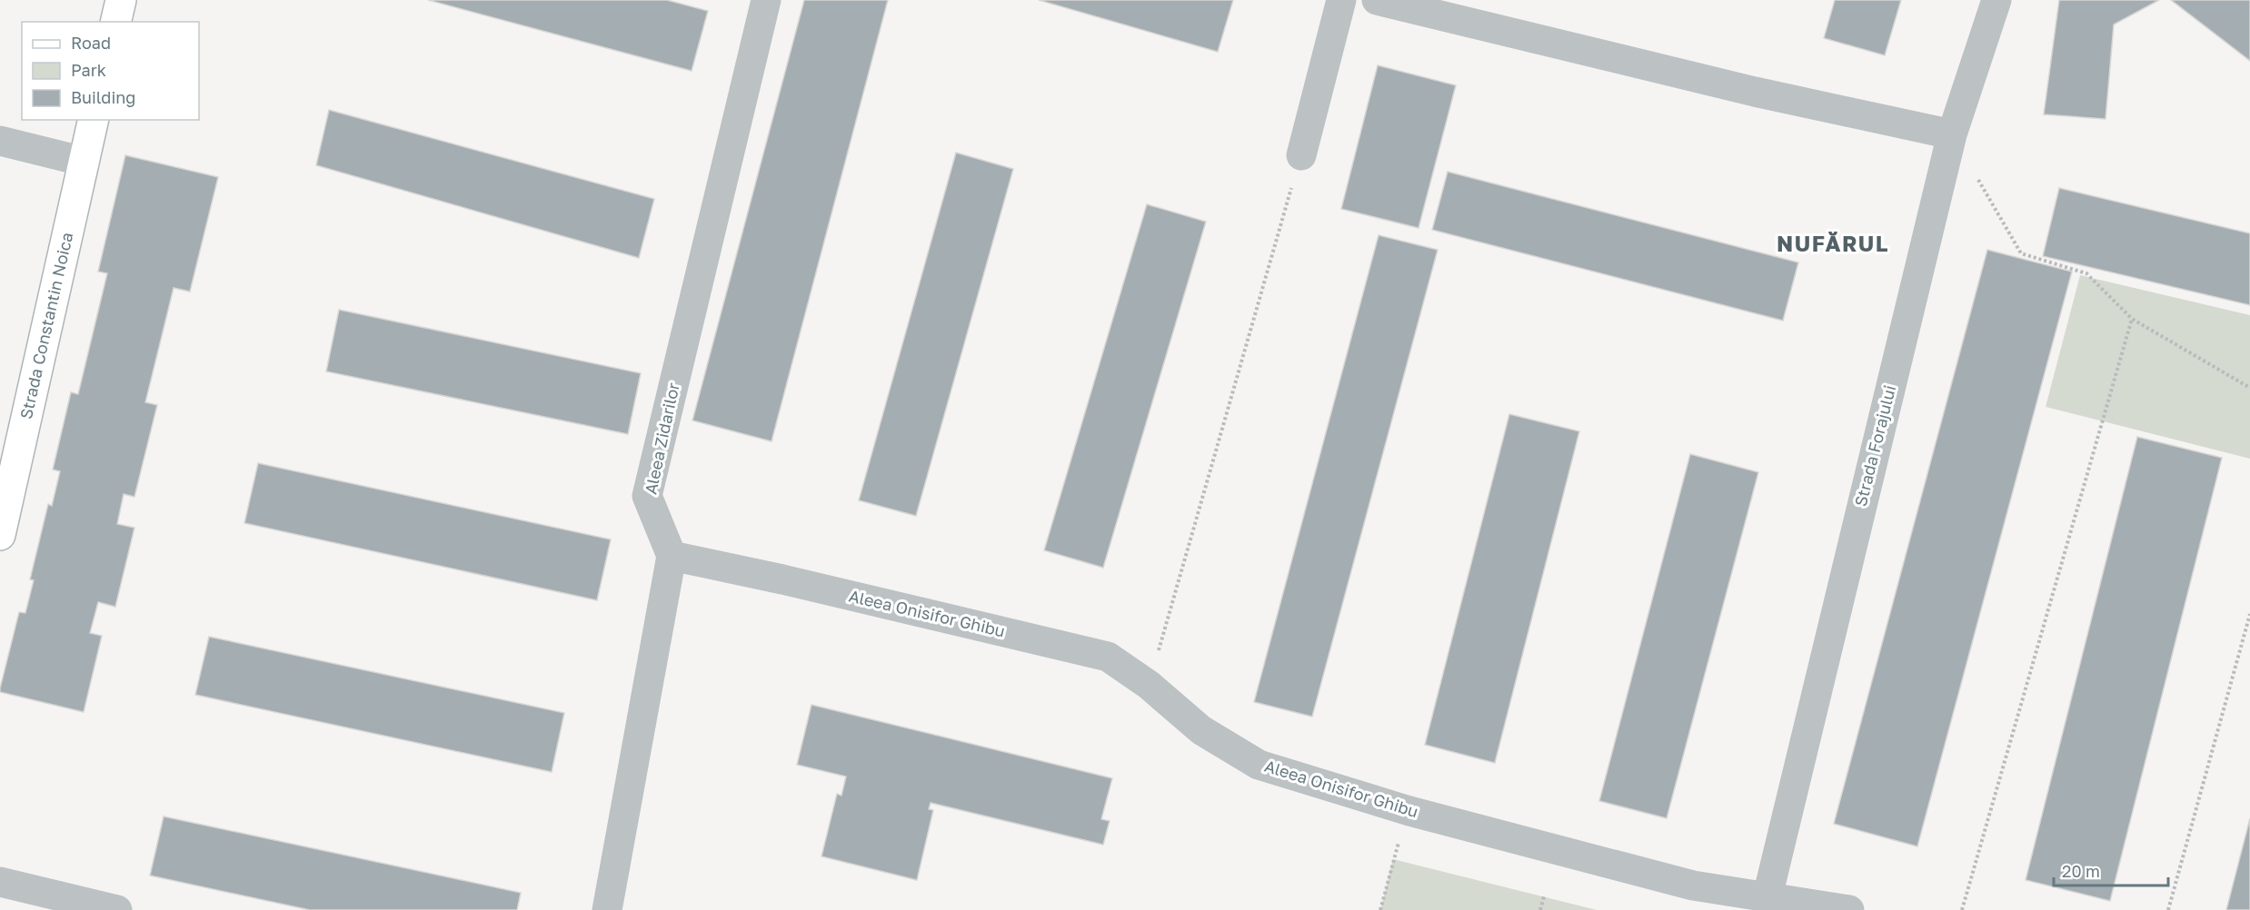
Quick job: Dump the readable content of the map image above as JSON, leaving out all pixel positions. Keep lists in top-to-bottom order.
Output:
{
  "streets": {
    "street": [
      "Strada Constantin Noica",
      "Aleea Zidarilor",
      "Strada Forajului",
      "Aleea Onisifor Ghibu"
    ]
  },
  "crossings": [
    ["Aleea Zidarilor", "Aleea Onisifor Ghibu"],
    ["Strada Forajului", "Aleea Onisifor Ghibu"]
  ],
  "districts": ["NUFĂRUL"],
  "legend": ["Road", "Park", "Building"],
  "scale_bar": "20 m"
}
